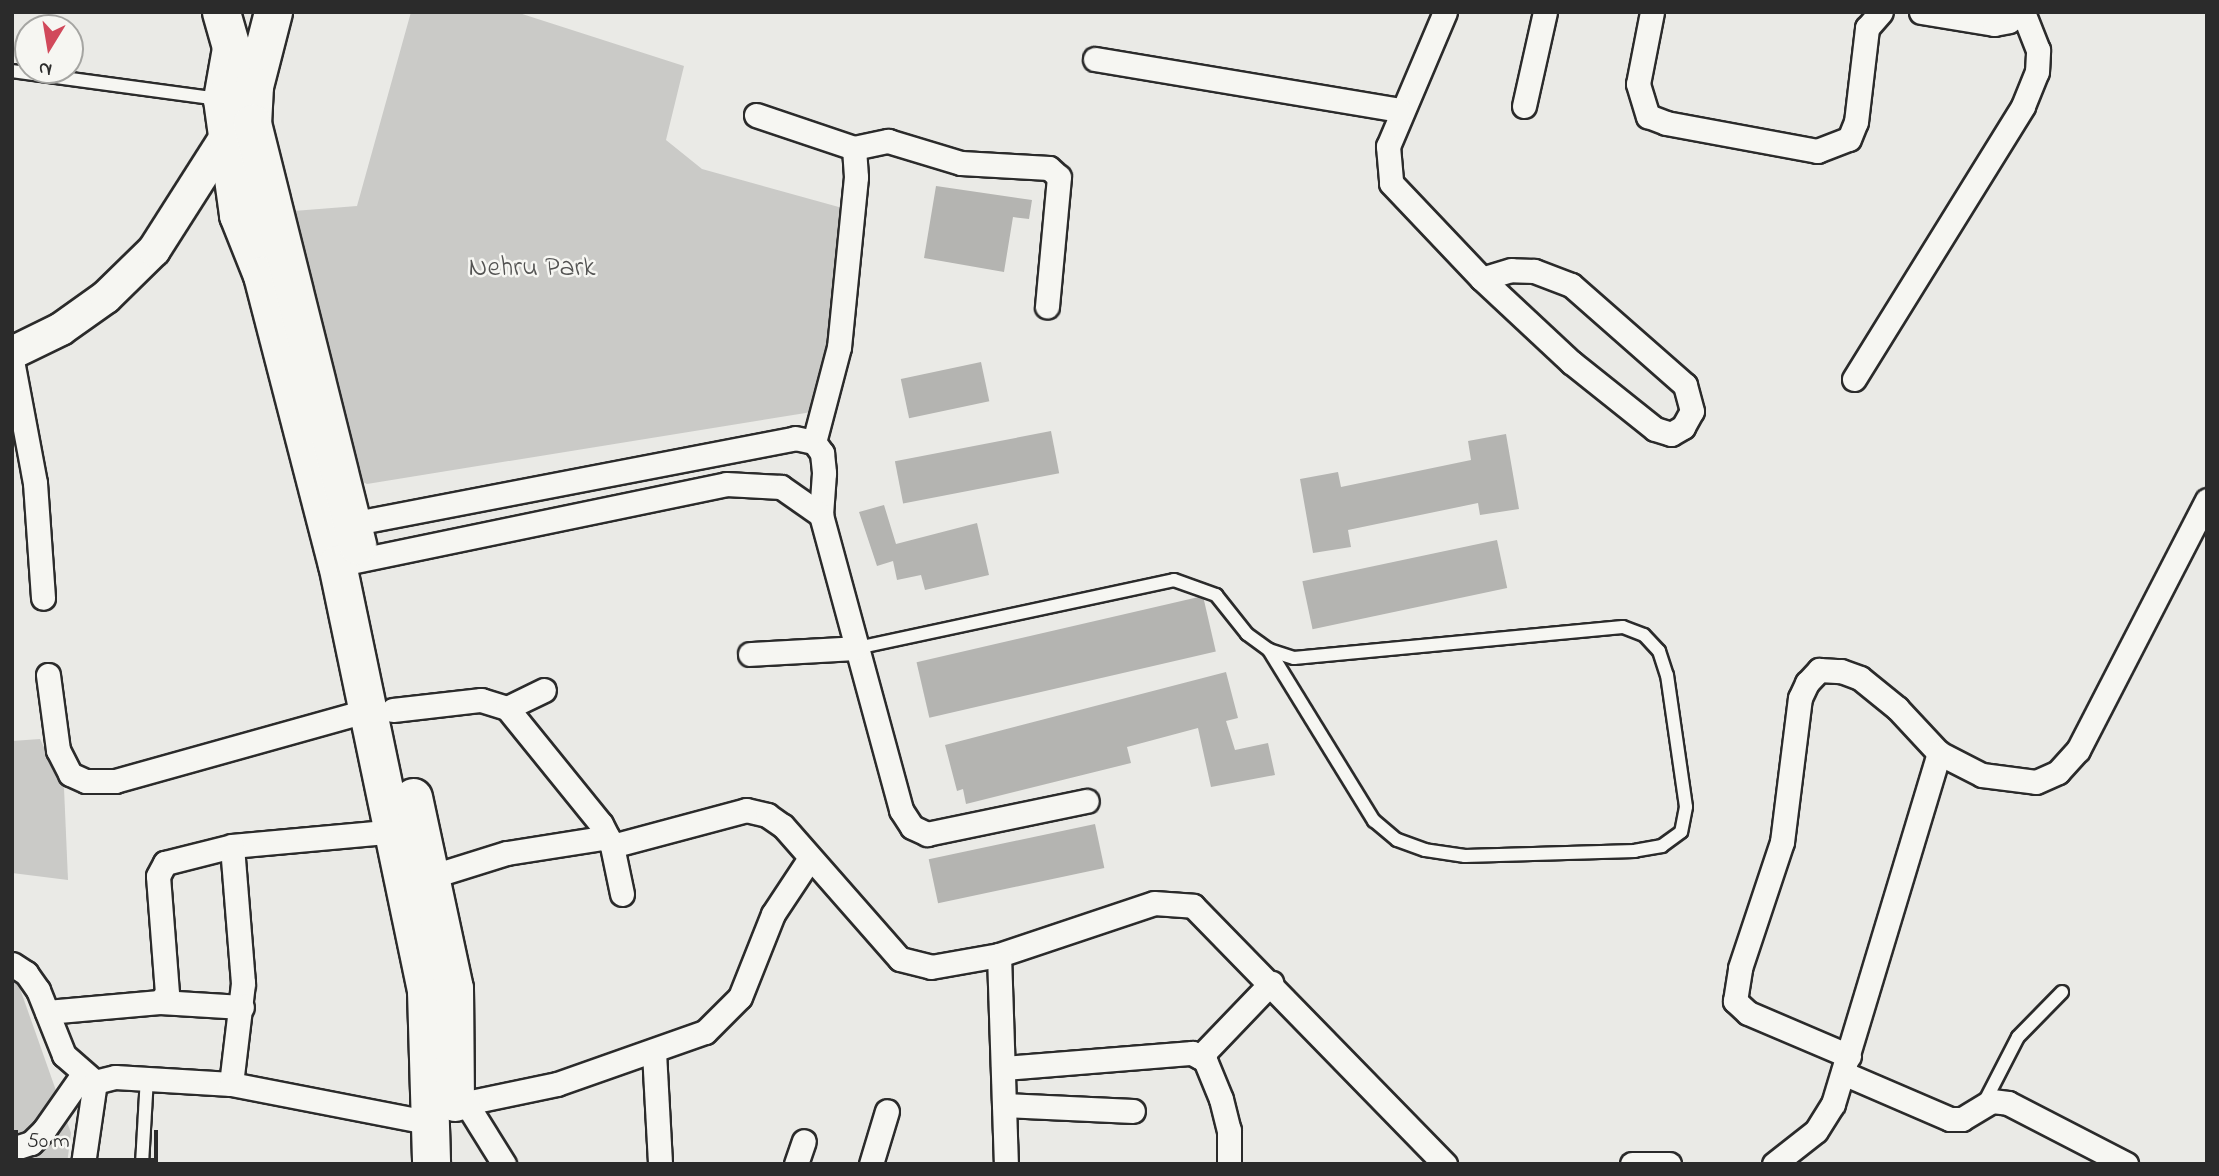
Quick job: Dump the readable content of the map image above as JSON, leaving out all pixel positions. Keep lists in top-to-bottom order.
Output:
{
  "parks": ["Nehru Park"],
  "scale_bar": "50 m",
  "north": "bottom"
}
